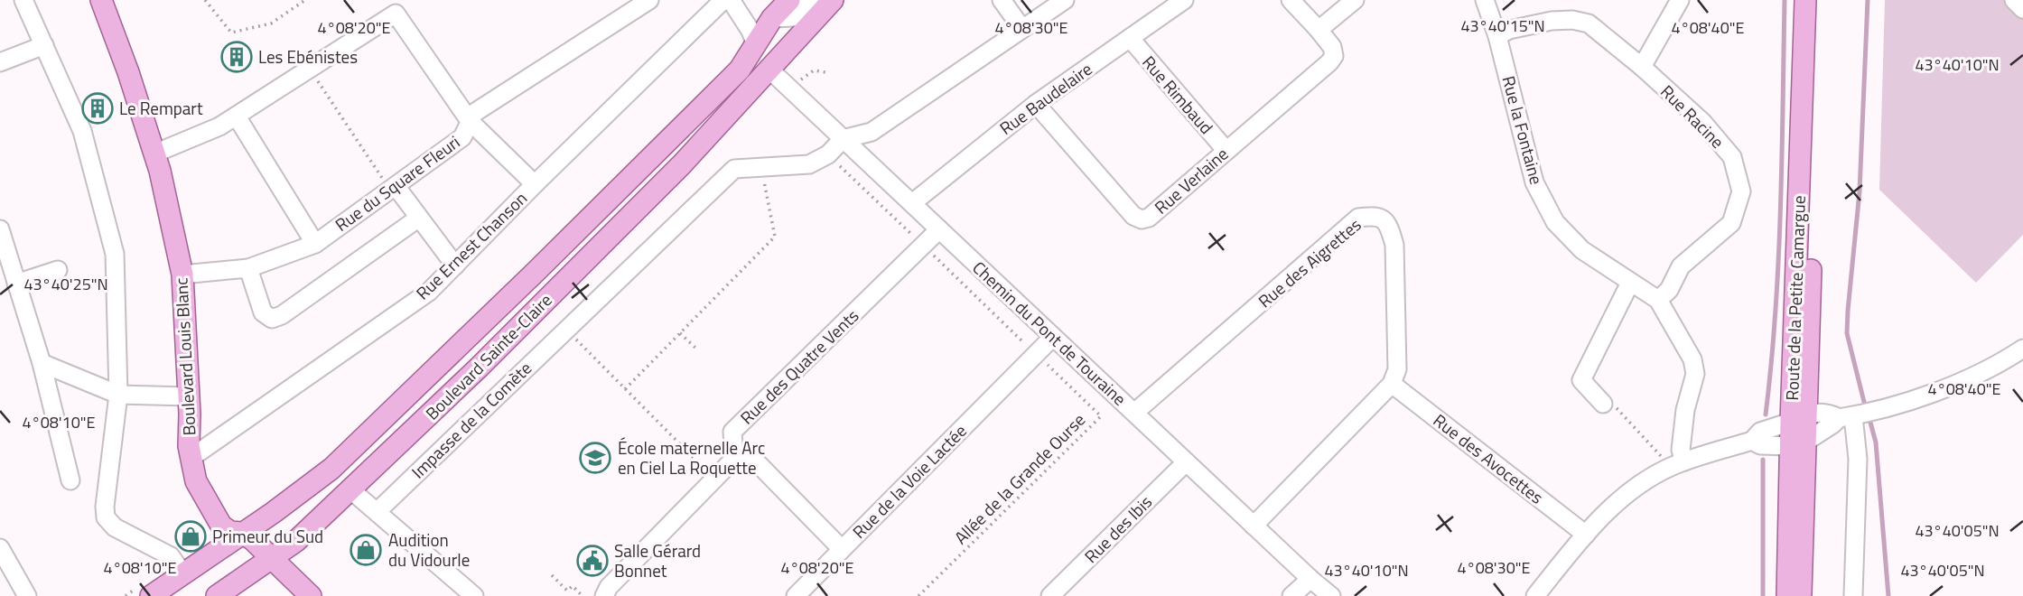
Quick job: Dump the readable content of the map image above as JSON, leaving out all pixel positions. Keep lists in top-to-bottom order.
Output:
{
  "streets": {
    "main road": ["Route de la Petite Camargue", "Boulevard Louis Blanc", "Boulevard Sainte-Claire"],
    "street": [
      "Rue Rimbaud",
      "Rue Baudelaire",
      "Rue Racine",
      "Rue la Fontaine",
      "Rue Verlaine",
      "Rue du Square Fleuri",
      "Rue Ernest Chanson",
      "Rue des Aigrettes",
      "Chemin du Pont de Touraine",
      "Rue des Quatre Vents",
      "Impasse de la Comète",
      "Rue des Avocettes",
      "Rue de la Voie Lactée",
      "Rue des Ibis"
    ],
    "path": ["Allée de la Grande Ourse"]
  },
  "crossings": [
    ["Rue Rimbaud", "Rue Baudelaire"],
    ["Rue Rimbaud", "Rue Verlaine"],
    ["Rue Baudelaire", "Rue Verlaine"],
    ["Rue Baudelaire", "Chemin du Pont de Touraine"],
    ["Rue Racine", "Rue la Fontaine"],
    ["Rue du Square Fleuri", "Boulevard Louis Blanc"],
    ["Rue Ernest Chanson", "Boulevard Louis Blanc"],
    ["Rue des Aigrettes", "Chemin du Pont de Touraine"],
    ["Rue des Aigrettes", "Rue des Avocettes"],
    ["Chemin du Pont de Touraine", "Boulevard Sainte-Claire"],
    ["Chemin du Pont de Touraine", "Rue des Quatre Vents"],
    ["Chemin du Pont de Touraine", "Impasse de la Comète"],
    ["Chemin du Pont de Touraine", "Rue de la Voie Lactée"],
    ["Chemin du Pont de Touraine", "Rue des Ibis"],
    ["Boulevard Louis Blanc", "Boulevard Sainte-Claire"],
    ["Rue des Quatre Vents", "Rue de la Voie Lactée"],
    ["Allée de la Grande Ourse", "Rue de la Voie Lactée"]
  ],
  "places": {
    "building": ["Les Ebénistes", "Le Rempart"],
    "school or university": ["École maternelle Arc en Ciel La Roquette"],
    "shop": ["Primeur du Sud", "Audition du Vidourle"],
    "public building": ["Salle Gérard Bonnet"]
  },
  "coordinates": [
    "43°40'15\"N",
    "4°08'20\"E",
    "4°08'30\"E",
    "4°08'40\"E",
    "43°40'10\"N",
    "43°40'25\"N",
    "4°08'10\"E",
    "43°40'05\"N"
  ]
}
